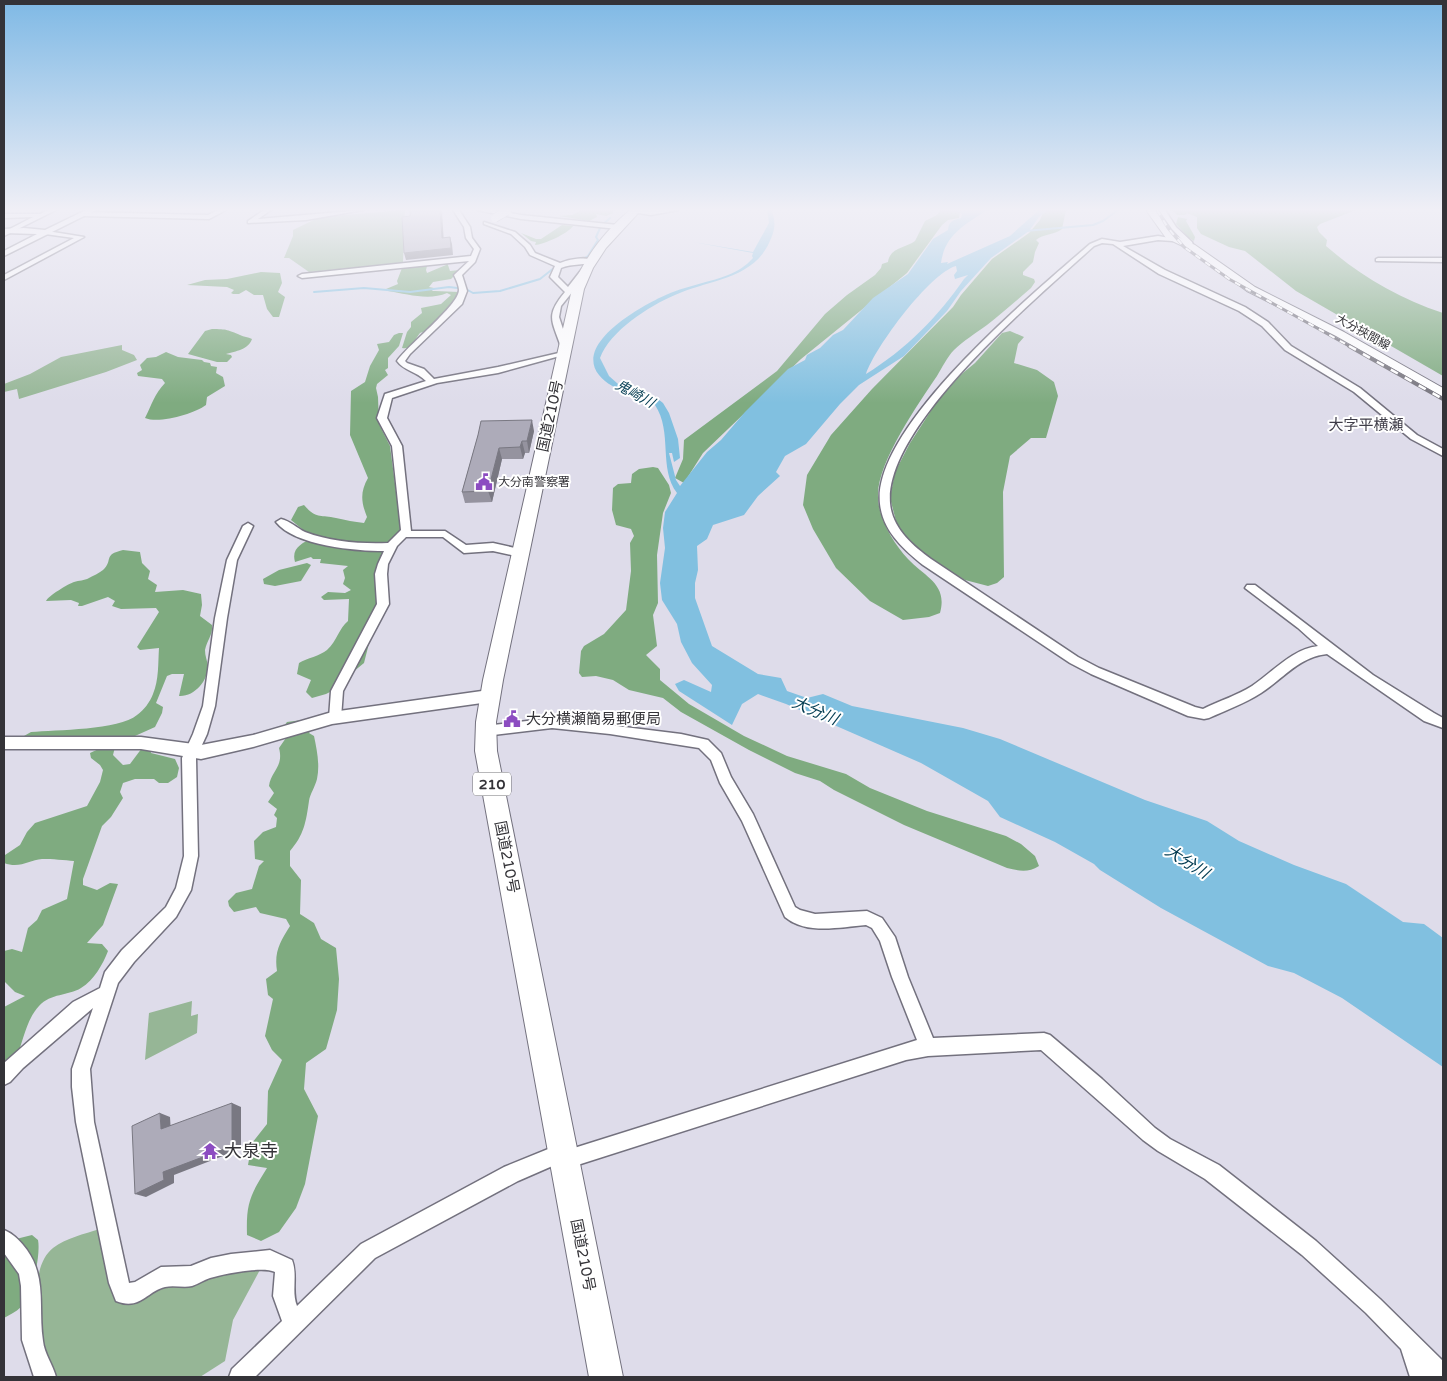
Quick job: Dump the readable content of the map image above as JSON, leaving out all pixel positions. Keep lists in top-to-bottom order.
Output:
{
  "streets": {
    "highway": ["国道210号", "210"],
    "main road": ["大分挾間線"]
  },
  "districts": ["大字平横瀬"],
  "water": ["鬼崎川", "大分川"],
  "places": {
    "public building": ["大分南警察署", "大分横瀬簡易郵便局"],
    "temple": ["大泉寺"]
  }
}
